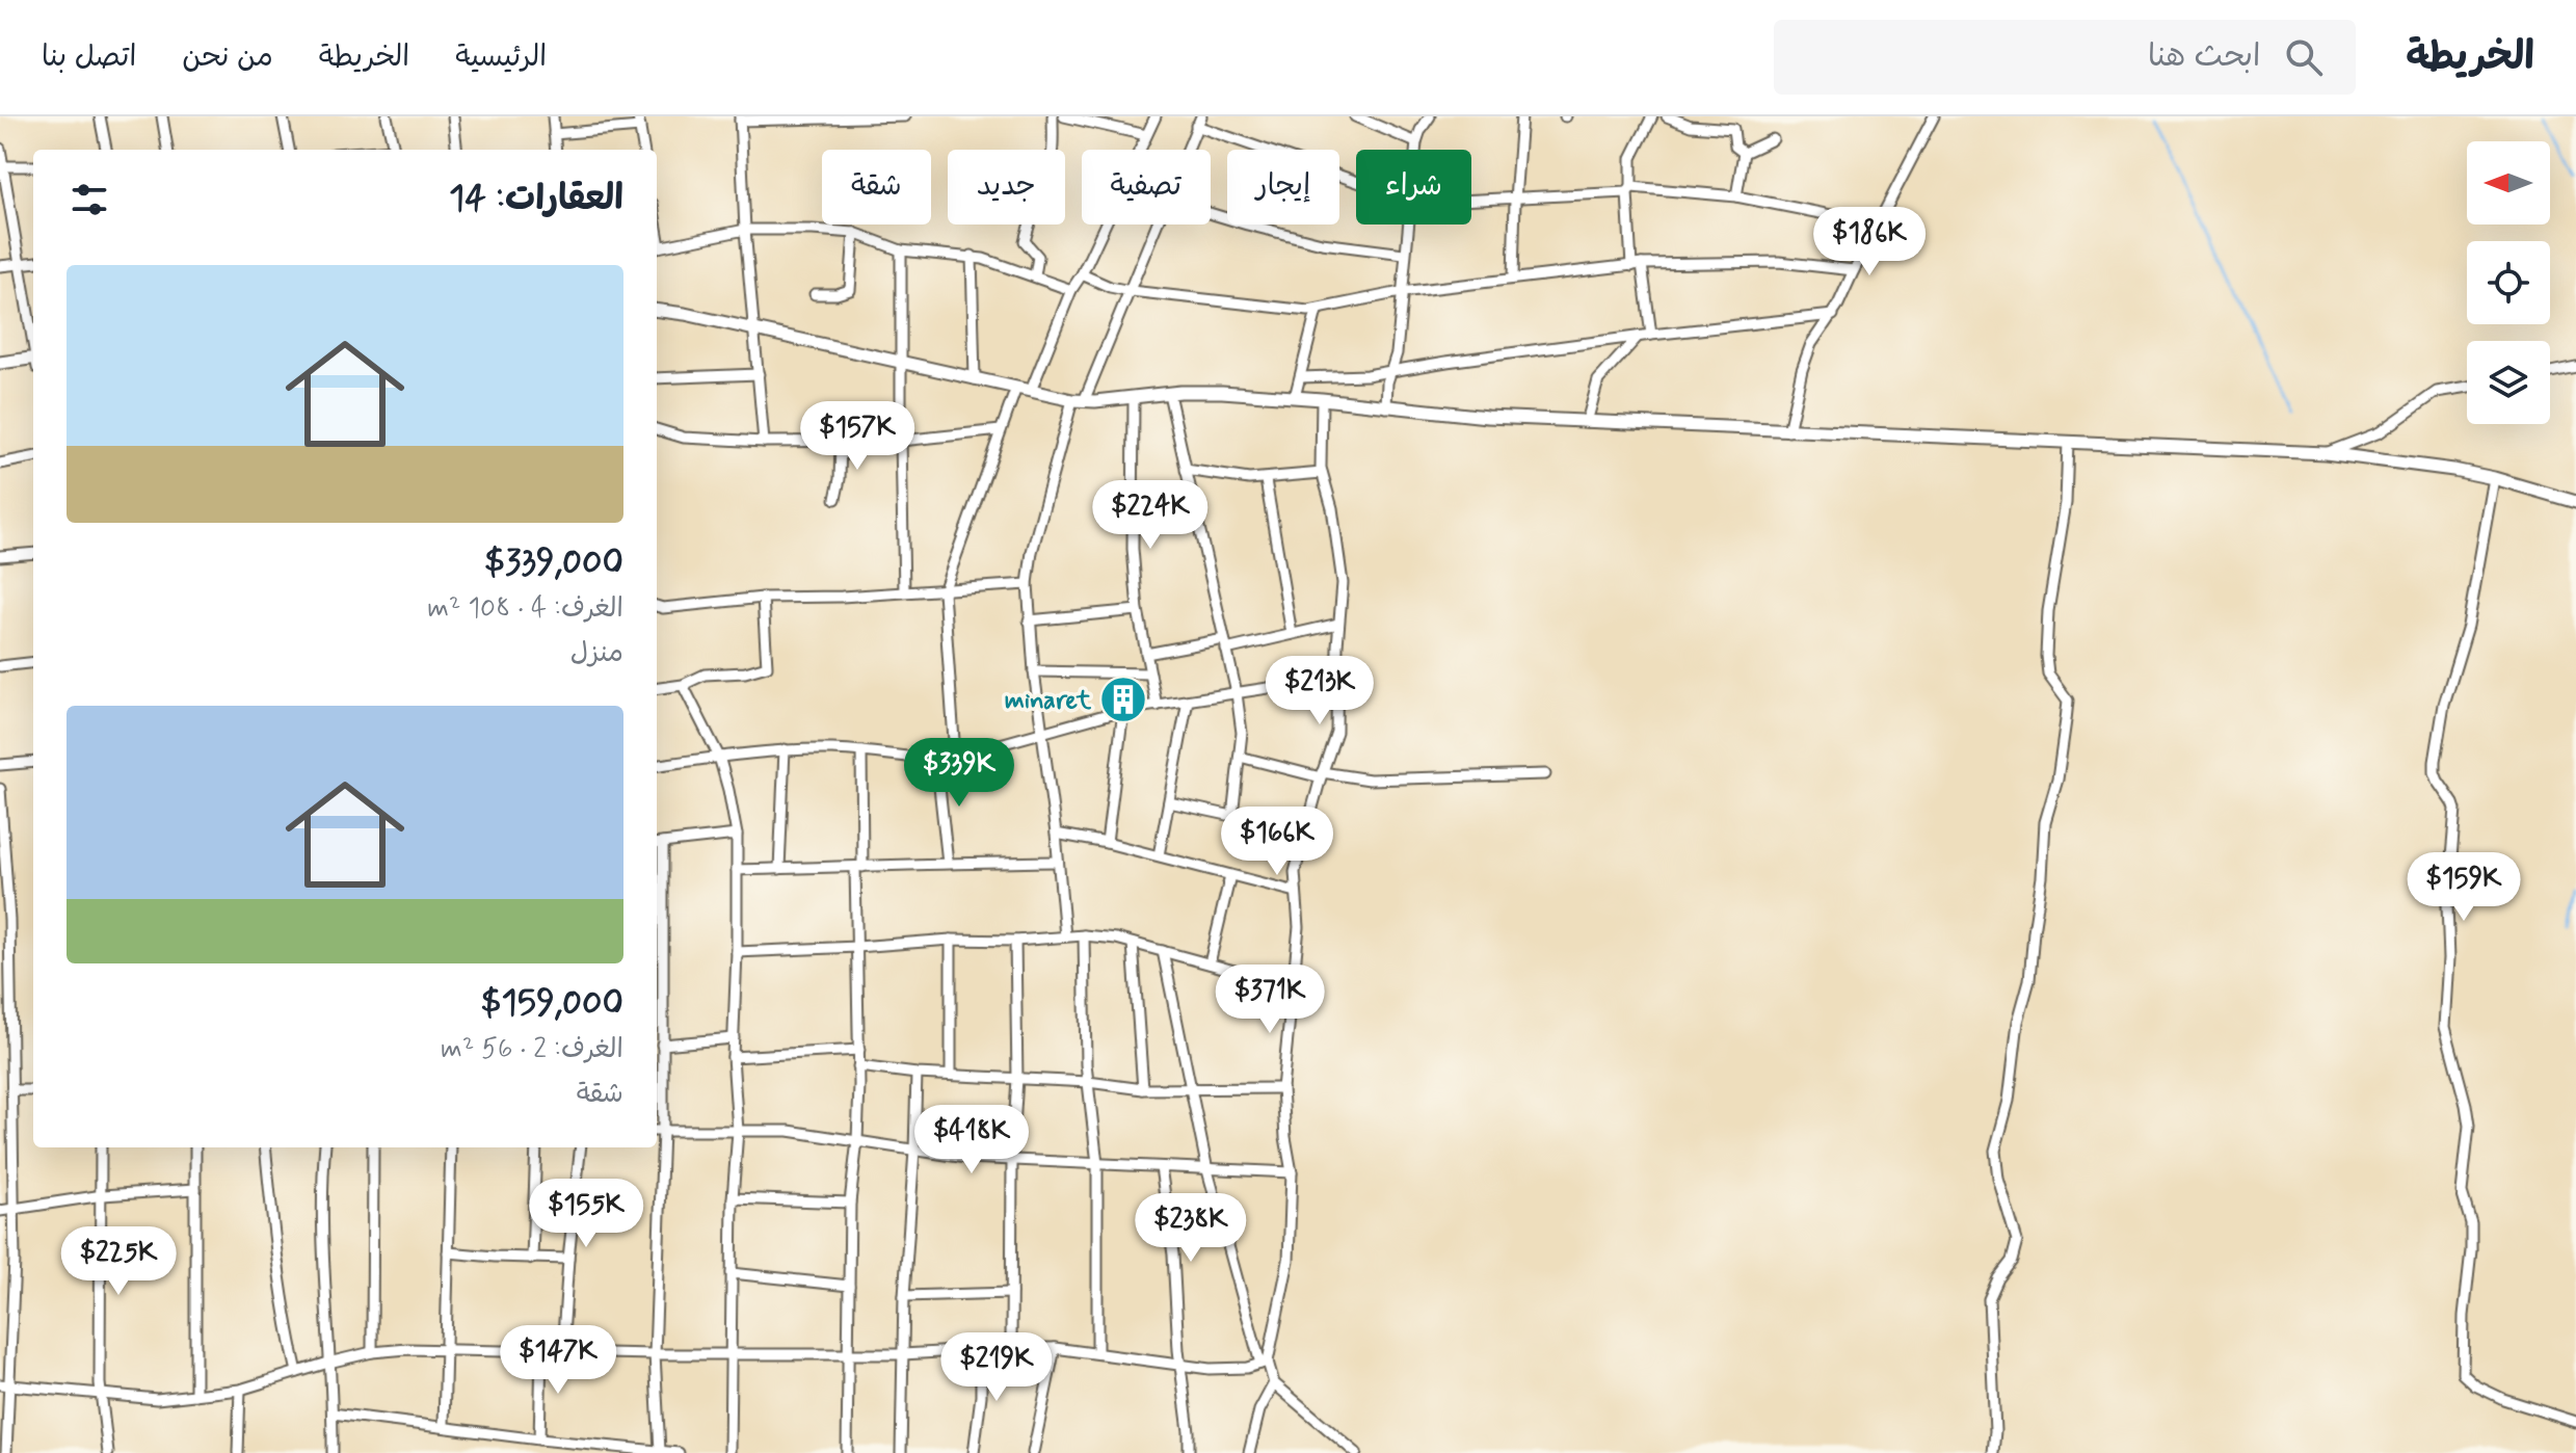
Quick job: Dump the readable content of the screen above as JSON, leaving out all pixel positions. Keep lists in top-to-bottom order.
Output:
{
  "places": {
    "building": ["minaret"]
  },
  "north": "left",
  "page": {
    "header": "الخريطة",
    "search": "ابحث هنا",
    "nav": [
      "الرئيسية",
      "الخريطة",
      "من نحن",
      "اتصل بنا"
    ],
    "chip": [
      "شراء",
      "إيجار",
      "تصفية",
      "جديد",
      "شقة"
    ],
    "heading": "العقارات: 14",
    "price": [
      "$186K",
      "$157K",
      "$224K",
      "$213K",
      "$339K",
      "$166K",
      "$159K",
      "$371K",
      "$418K",
      "$155K",
      "$238K",
      "$225K",
      "$147K",
      "$219K"
    ],
    "list": [
      {
        "name": "$339,000",
        "note": "الغرف: 4 · 108 m² · منزل"
      },
      {
        "name": "$159,000",
        "note": "الغرف: 2 · 56 m² · شقة"
      }
    ]
  }
}
